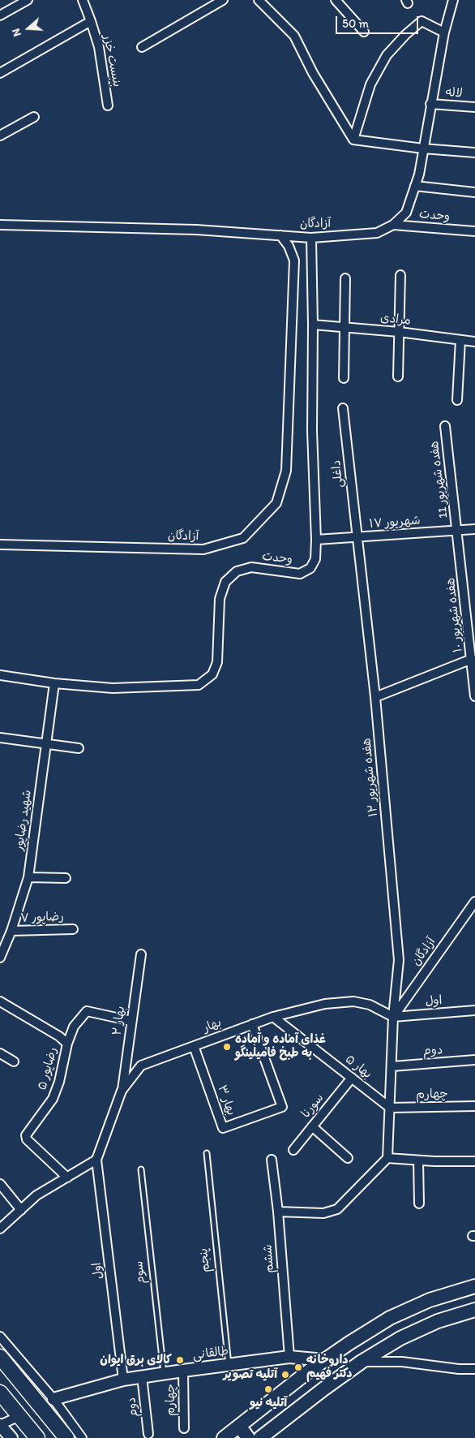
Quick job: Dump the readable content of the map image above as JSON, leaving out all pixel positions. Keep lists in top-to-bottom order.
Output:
{
  "streets": {
    "street": [
      "بنبست خزر",
      "لاله",
      "وحدت",
      "آزادگان",
      "مرادی",
      "داغلی",
      "هفده شهریور 11",
      "۱۷ شهریور",
      "هفده شهریور ۱۰",
      "هفده شهریور ۱۲",
      "شهید رضاپور",
      "رضاپور ۷",
      "اول",
      "بهار ۲",
      "بهار",
      "دوم",
      "بهار ۵",
      "رضاپور ۵",
      "چهارم",
      "بهار ۳",
      "سورنا",
      "ششم",
      "طالقانی"
    ],
    "lane": ["پنجم", "سوم"]
  },
  "crossings": [
    ["لاله", "آزادگان"],
    ["وحدت", "آزادگان"],
    ["وحدت", "مرادی"],
    ["وحدت", "۱۷ شهریور"],
    ["وحدت", "شهید رضاپور"],
    ["آزادگان", "هفده شهریور ۱۲"],
    ["آزادگان", "اول"],
    ["آزادگان", "بهار"],
    ["داغلی", "۱۷ شهریور"],
    ["داغلی", "هفده شهریور ۱۲"],
    ["هفده شهریور 11", "۱۷ شهریور"],
    ["هفده شهریور 11", "هفده شهریور ۱۰"],
    ["۱۷ شهریور", "هفده شهریور ۱۰"],
    ["۱۷ شهریور", "هفده شهریور ۱۲"],
    ["هفده شهریور ۱۲", "اول"],
    ["هفده شهریور ۱۲", "بهار"],
    ["هفده شهریور ۱۲", "دوم"],
    ["هفده شهریور ۱۲", "بهار ۵"],
    ["هفده شهریور ۱۲", "چهارم"],
    ["شهید رضاپور", "رضاپور ۷"],
    ["اول", "بهار"],
    ["اول", "طالقانی"],
    ["بهار ۲", "بهار"],
    ["بهار", "بهار ۵"],
    ["بهار", "بهار ۳"],
    ["دوم", "طالقانی"],
    ["بهار ۵", "چهارم"],
    ["بهار ۵", "سورنا"],
    ["چهارم", "طالقانی"],
    ["ششم", "طالقانی"],
    ["پنجم", "طالقانی"],
    ["سوم", "طالقانی"]
  ],
  "places": [
    "غذای آماده و آماده به طبخ فامیلینگو",
    "کالای برق ایوان",
    "داروخانه دکتر فهیم",
    "آتلیه تصویر",
    "آتلیه نیو"
  ],
  "scale_bar": "50 m",
  "north": "left"
}
